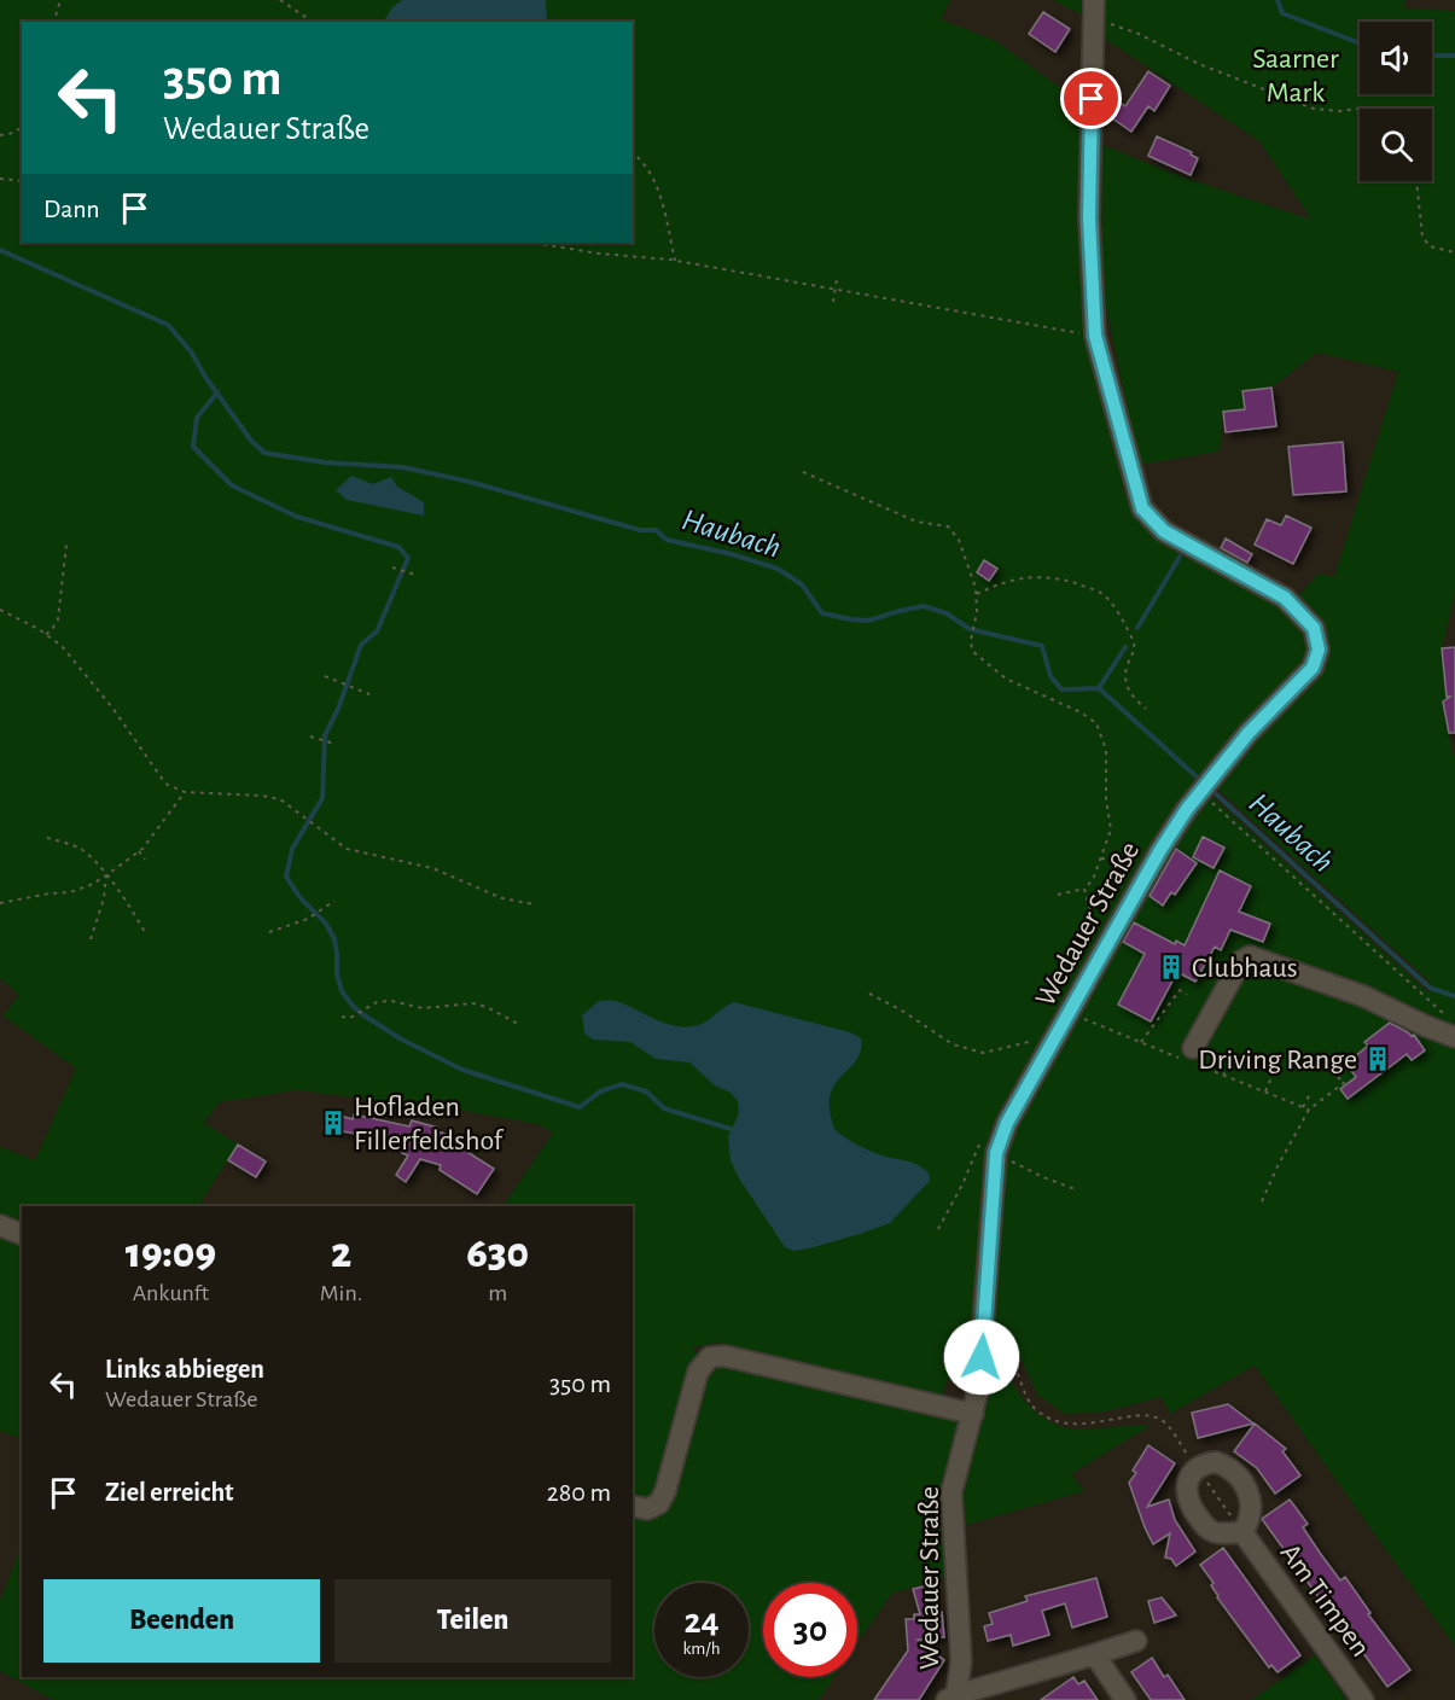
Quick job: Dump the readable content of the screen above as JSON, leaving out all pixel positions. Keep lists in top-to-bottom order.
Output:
{
  "streets": {
    "street": ["Wedauer Straße", "Am Timpen"]
  },
  "water": ["Haubach"],
  "parks": ["Saarner Mark"],
  "places": {
    "building": ["Clubhaus", "Driving Range", "Hofladen Fillerfeldshof"]
  },
  "page": {
    "turn": ["350 m", "Wedauer Straße"],
    "then": "Dann",
    "eta": [
      "19:09",
      "Ankunft",
      "2",
      "Min.",
      "630",
      "m"
    ],
    "list": [
      {
        "name": "Links abbiegen",
        "note": "Wedauer Straße",
        "value": "350 m"
      },
      {
        "name": "Ziel erreicht",
        "value": "280 m"
      }
    ],
    "buttons": ["Beenden", "Teilen"],
    "speed": "24 km/h",
    "limit": "30"
  }
}
